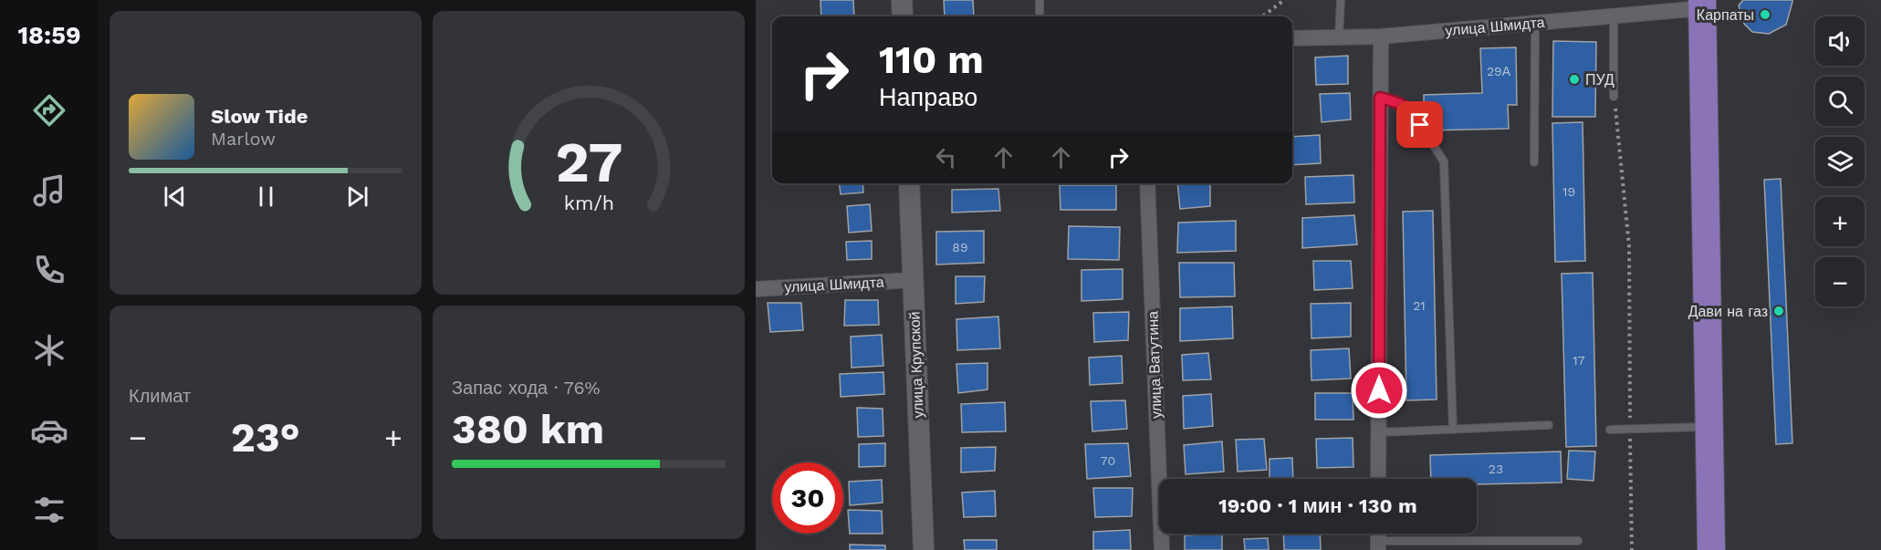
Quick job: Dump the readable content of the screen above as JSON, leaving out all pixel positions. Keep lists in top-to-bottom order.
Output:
{
  "streets": {
    "main road": ["улица Крупской"],
    "street": ["улица Шмидта", "улица Ватутина"]
  },
  "crossings": [
    ["улица Шмидта", "улица Крупской"]
  ],
  "places": ["Карпаты", "ПУД", "Дави на газ"],
  "house_numbers": [
    "29А",
    "19",
    "89",
    "21",
    "17",
    "70",
    "23"
  ],
  "page": {
    "tabs": "18:59",
    "map_buttons": ["+", "−"],
    "turn": ["110 m", "Направо"],
    "song": ["Slow Tide", "Marlow"],
    "tile": [
      "Климат",
      ["Запас хода · 76%", "380 km"]
    ],
    "heat": ["−", "23°", "+"],
    "limit": "30",
    "trip": "19:00 · 1 мин · 130 m",
    "gauge": ["27", "km/h"]
  }
}
